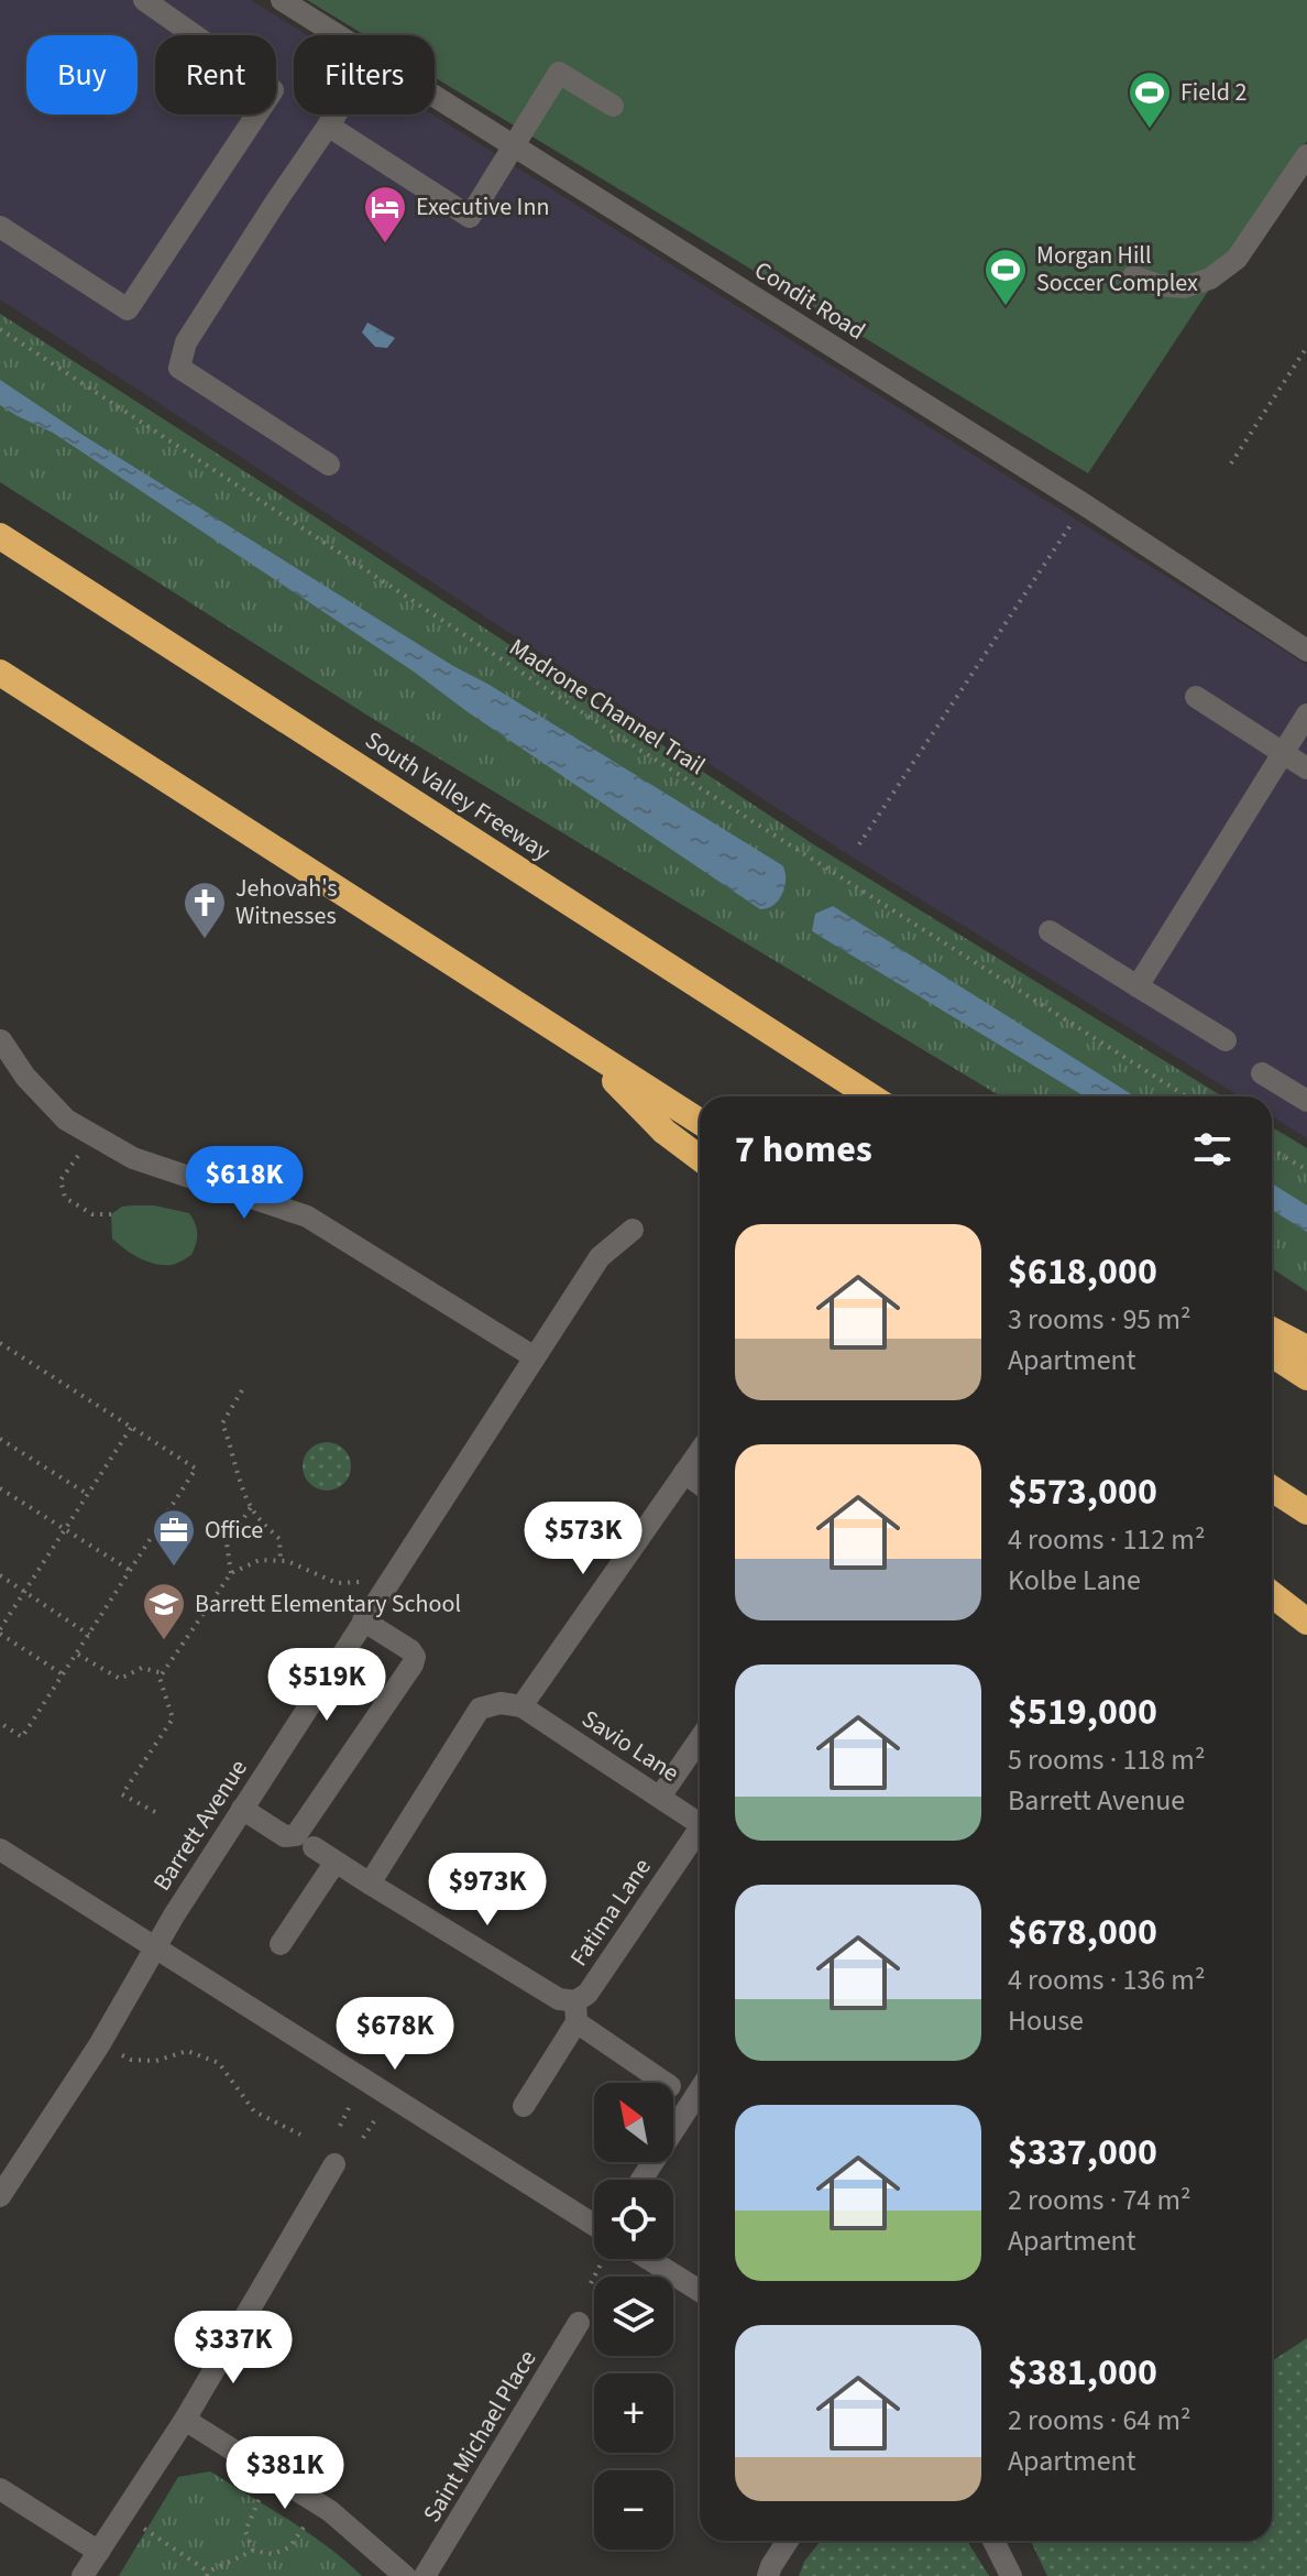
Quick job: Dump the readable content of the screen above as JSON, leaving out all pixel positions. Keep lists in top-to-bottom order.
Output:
{
  "streets": {
    "highway": ["South Valley Freeway"],
    "street": [
      "Condit Road",
      "Savio Lane",
      "Barrett Avenue",
      "Fatima Lane",
      "Saint Michael Place"
    ],
    "path": ["Madrone Channel Trail"]
  },
  "places": {
    "sports": ["Field 2", "Morgan Hill Soccer Complex"],
    "hotel": ["Executive Inn"],
    "church": ["Jehovah's Witnesses"],
    "office": ["Office"],
    "school or university": ["Barrett Elementary School"]
  },
  "north": "top left",
  "page": {
    "chip": ["Buy", "Rent", "Filters"],
    "heading": "7 homes",
    "price": [
      "$618K",
      "$573K",
      "$519K",
      "$973K",
      "$678K",
      "$337K",
      "$381K"
    ],
    "list": [
      {
        "name": "$618,000",
        "note": "3 rooms · 95 m² · Apartment"
      },
      {
        "name": "$573,000",
        "note": "4 rooms · 112 m² · Kolbe Lane"
      },
      {
        "name": "$519,000",
        "note": "5 rooms · 118 m² · Barrett Avenue"
      },
      {
        "name": "$678,000",
        "note": "4 rooms · 136 m² · House"
      },
      {
        "name": "$337,000",
        "note": "2 rooms · 74 m² · Apartment"
      },
      {
        "name": "$381,000",
        "note": "2 rooms · 64 m² · Apartment"
      }
    ],
    "map_buttons": ["+", "−"]
  }
}
